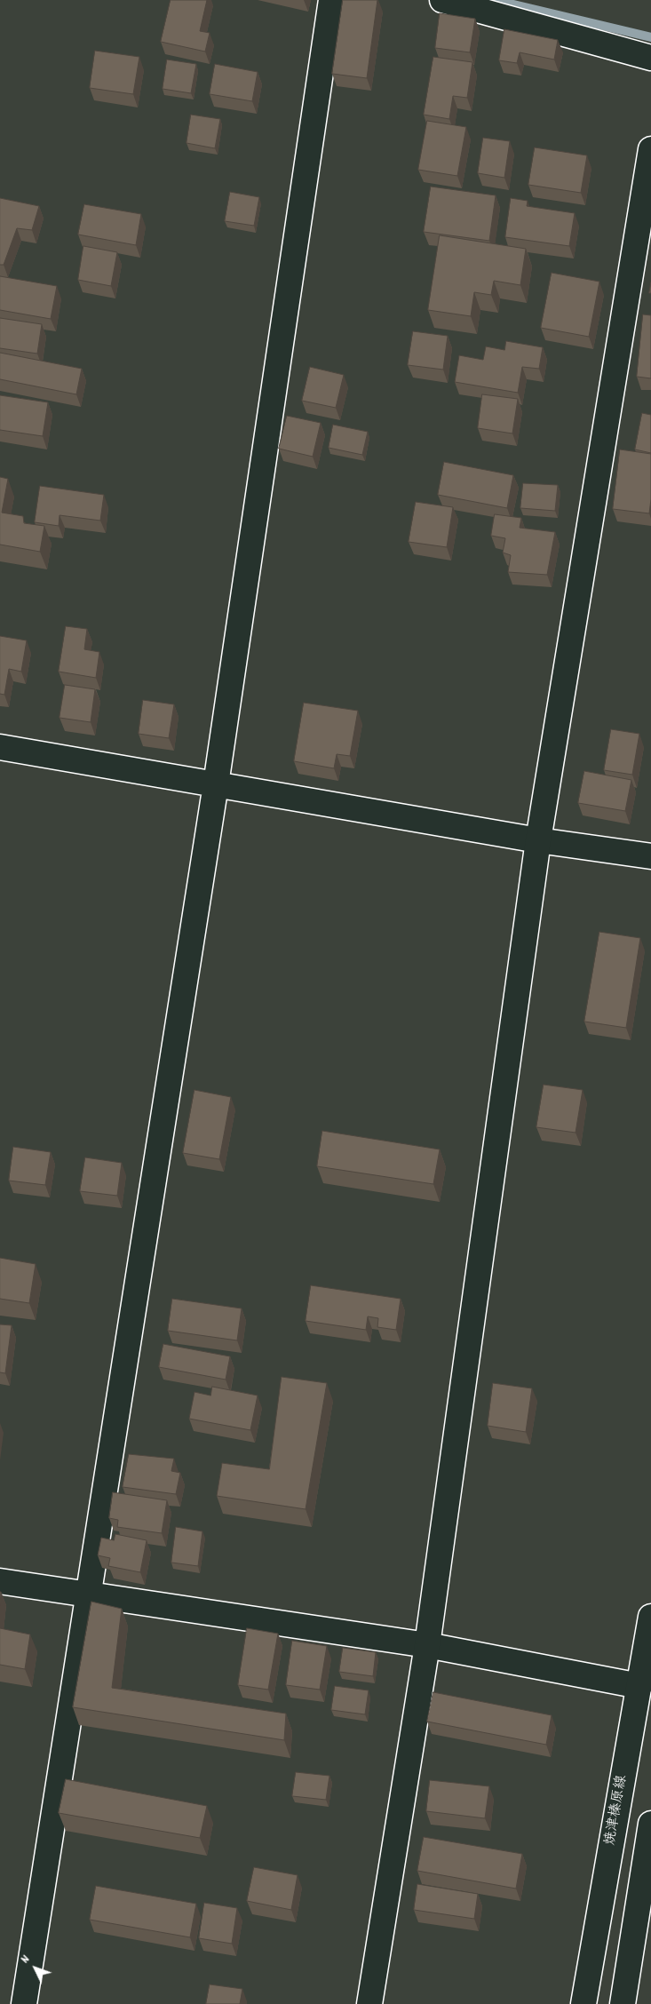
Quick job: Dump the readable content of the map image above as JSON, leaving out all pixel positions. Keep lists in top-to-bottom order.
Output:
{
  "streets": {
    "street": ["焼津榛原線"]
  },
  "north": "top left"
}
